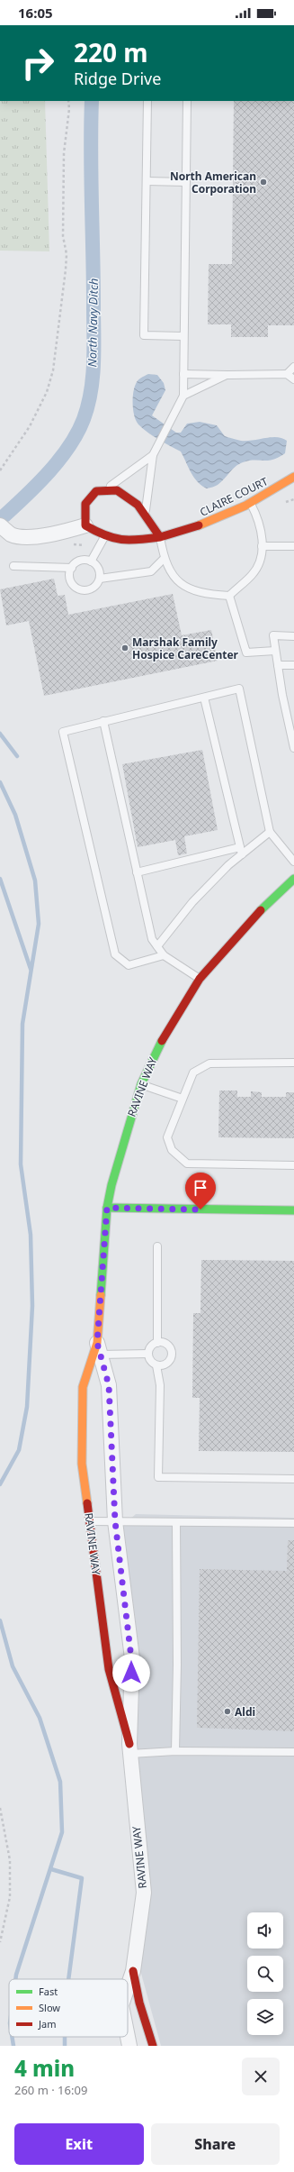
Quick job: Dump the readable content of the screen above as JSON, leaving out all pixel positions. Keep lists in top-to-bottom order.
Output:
{
  "streets": {
    "street": ["CLAIRE COURT", "RAVINE WAY"]
  },
  "water": ["North Navy Ditch"],
  "places": ["North American Corporation", "Marshak Family Hospice CareCenter", "Aldi"],
  "legend": ["Fast", "Slow", "Jam"],
  "page": {
    "status": "16:05",
    "turn": ["220 m", "Ridge Drive"],
    "heading": ["4 min", "260 m · 16:09"],
    "buttons": ["Exit", "Share"]
  }
}
